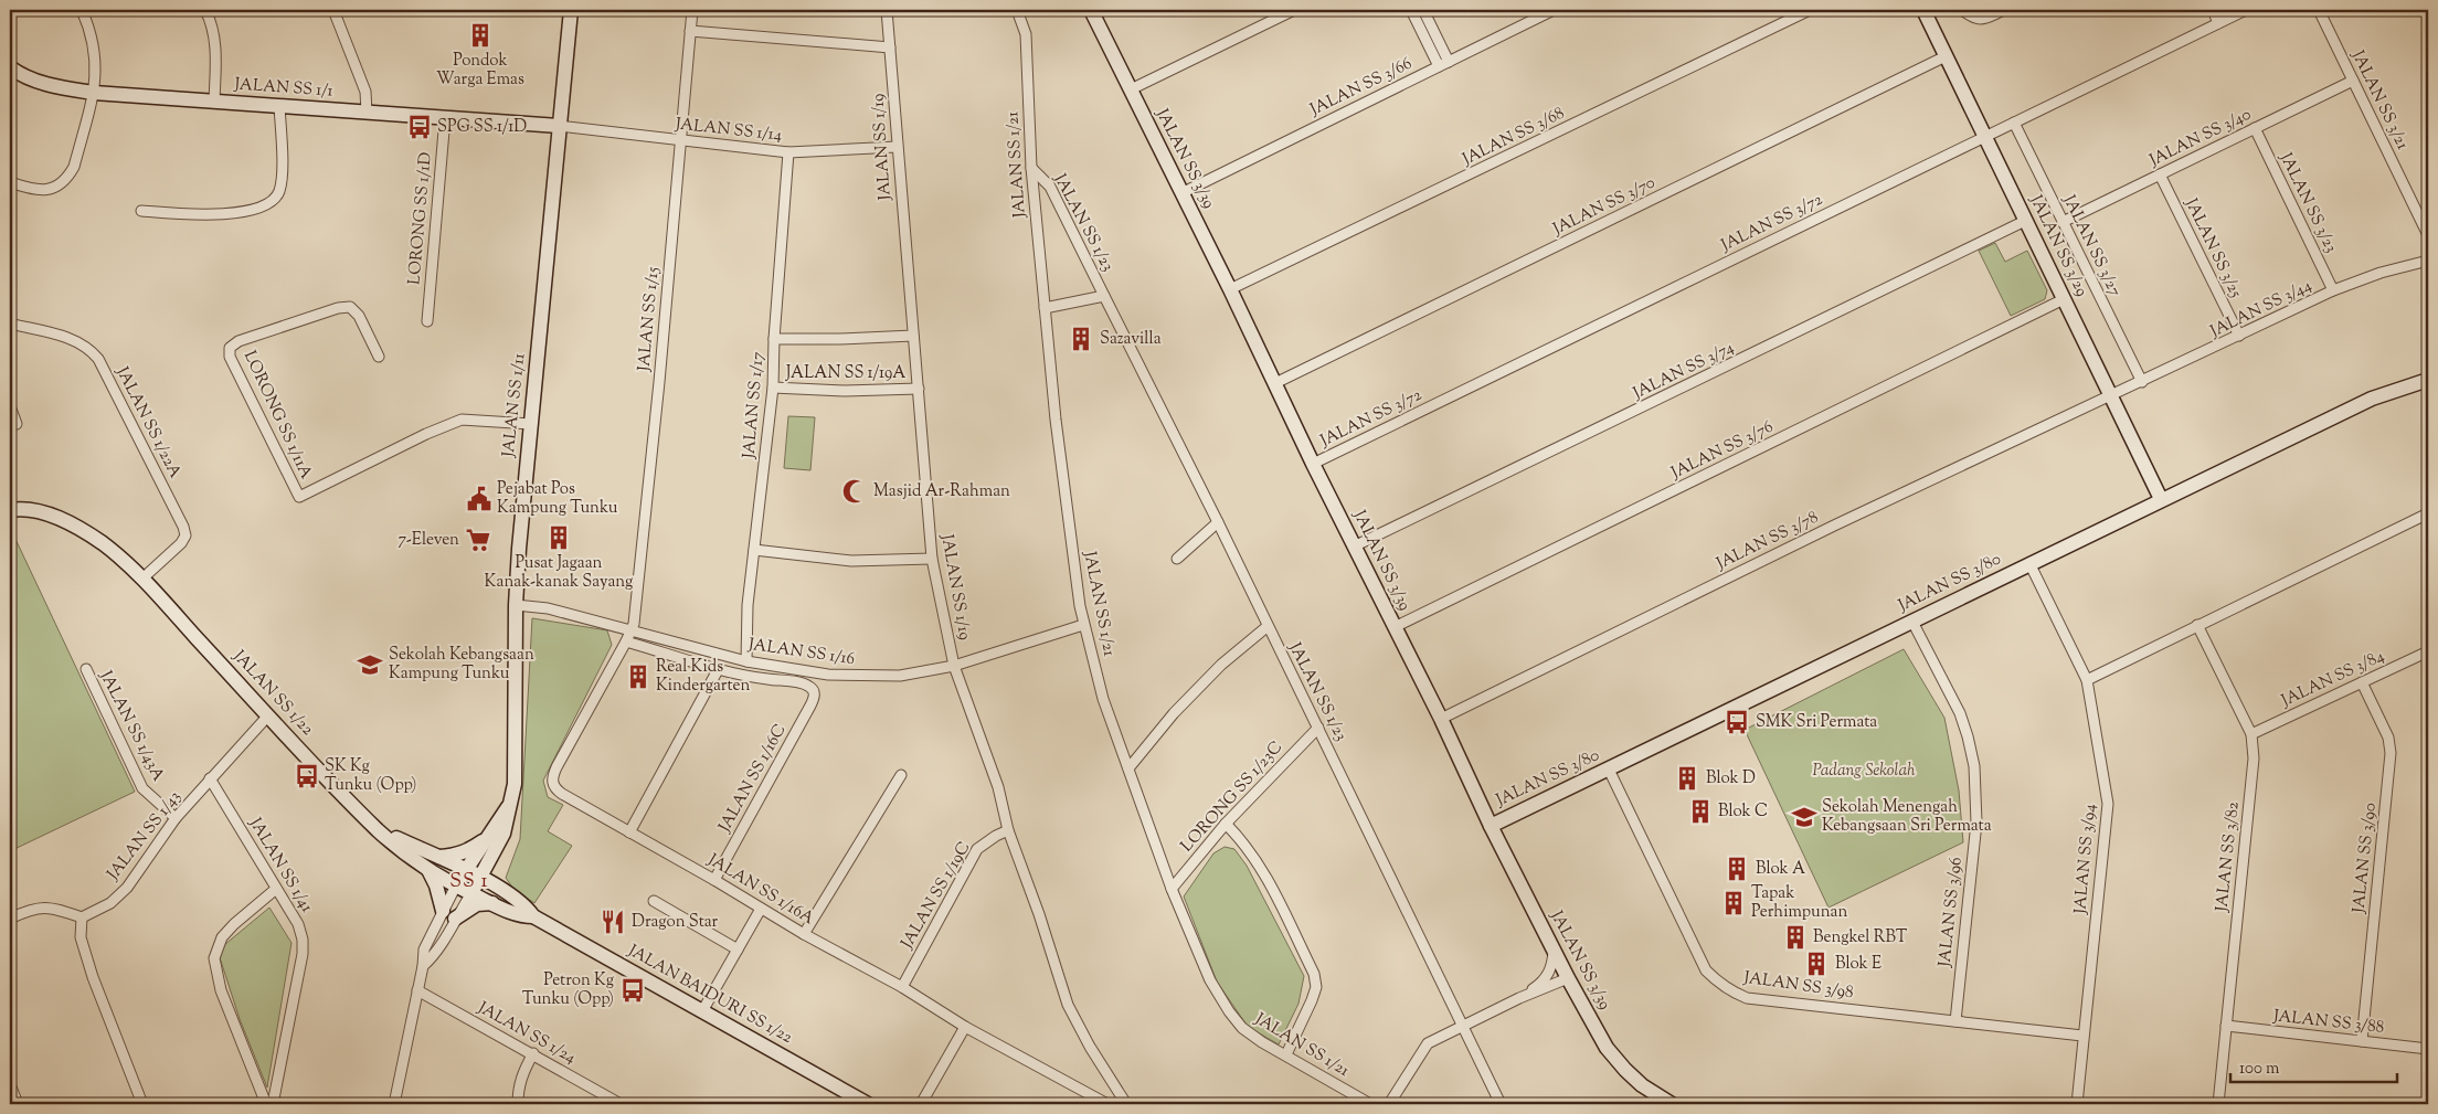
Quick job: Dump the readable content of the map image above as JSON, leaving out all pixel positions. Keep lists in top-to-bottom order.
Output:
{
  "streets": {
    "street": [
      "JALAN SS 3/66",
      "JALAN SS 1/1",
      "JALAN SS 3/21",
      "JALAN SS 1/14",
      "JALAN SS 3/68",
      "JALAN SS 3/40",
      "JALAN SS 1/19",
      "JALAN SS 3/39",
      "JALAN SS 1/21",
      "JALAN SS 3/23",
      "JALAN SS 3/70",
      "LORONG SS 1/1D",
      "JALAN SS 1/23",
      "JALAN SS 3/72",
      "JALAN SS 3/29",
      "JALAN SS 3/27",
      "JALAN SS 3/25",
      "JALAN SS 3/44",
      "JALAN SS 1/15",
      "JALAN SS 3/74",
      "JALAN SS 1/19A",
      "JALAN SS 1/11",
      "JALAN SS 1/17",
      "LORONG SS 1/11A",
      "JALAN SS 1/22A",
      "JALAN SS 3/76",
      "JALAN SS 3/78",
      "JALAN SS 3/80",
      "JALAN SS 1/16",
      "JALAN SS 3/84",
      "JALAN SS 1/22",
      "JALAN SS 1/43A",
      "JALAN SS 1/16C",
      "LORONG SS 1/23C",
      "JALAN SS 1/43",
      "JALAN SS 3/82",
      "JALAN SS 3/90",
      "JALAN SS 3/94",
      "JALAN SS 1/41",
      "JALAN SS 1/16A",
      "JALAN SS 1/19C",
      "JALAN SS 3/96",
      "JALAN SS 3/98",
      "JALAN BAIDURI SS 1/22",
      "JALAN SS 3/88",
      "JALAN SS 1/24"
    ]
  },
  "crossings": [
    ["JALAN SS 3/66", "JALAN SS 3/39"],
    ["JALAN SS 1/1", "JALAN SS 1/14"],
    ["JALAN SS 1/1", "LORONG SS 1/1D"],
    ["JALAN SS 1/1", "JALAN SS 1/11"],
    ["JALAN SS 3/21", "JALAN SS 3/40"],
    ["JALAN SS 1/14", "JALAN SS 1/19"],
    ["JALAN SS 1/14", "JALAN SS 1/15"],
    ["JALAN SS 1/14", "JALAN SS 1/11"],
    ["JALAN SS 1/14", "JALAN SS 1/17"],
    ["JALAN SS 3/68", "JALAN SS 3/39"],
    ["JALAN SS 3/40", "JALAN SS 3/23"],
    ["JALAN SS 3/40", "JALAN SS 3/27"],
    ["JALAN SS 3/40", "JALAN SS 3/25"],
    ["JALAN SS 1/19", "JALAN SS 1/19A"],
    ["JALAN SS 1/19", "JALAN SS 1/16"],
    ["JALAN SS 1/19", "JALAN SS 1/19C"],
    ["JALAN SS 3/39", "JALAN SS 3/70"],
    ["JALAN SS 3/39", "JALAN SS 3/72"],
    ["JALAN SS 3/39", "JALAN SS 3/74"],
    ["JALAN SS 3/39", "JALAN SS 3/76"],
    ["JALAN SS 3/39", "JALAN SS 3/78"],
    ["JALAN SS 3/39", "JALAN SS 3/80"],
    ["JALAN SS 1/21", "JALAN SS 1/23"],
    ["JALAN SS 1/21", "JALAN SS 1/16"],
    ["JALAN SS 1/21", "LORONG SS 1/23C"],
    ["JALAN SS 3/23", "JALAN SS 3/44"],
    ["JALAN SS 3/70", "JALAN SS 3/29"],
    ["JALAN SS 1/23", "LORONG SS 1/23C"],
    ["JALAN SS 3/72", "JALAN SS 3/29"],
    ["JALAN SS 3/72", "JALAN SS 3/27"],
    ["JALAN SS 3/29", "JALAN SS 3/44"],
    ["JALAN SS 3/29", "JALAN SS 3/74"],
    ["JALAN SS 3/29", "JALAN SS 3/76"],
    ["JALAN SS 3/29", "JALAN SS 3/78"],
    ["JALAN SS 3/29", "JALAN SS 3/80"],
    ["JALAN SS 3/27", "JALAN SS 3/44"],
    ["JALAN SS 3/25", "JALAN SS 3/44"],
    ["JALAN SS 3/44", "JALAN SS 3/78"],
    ["JALAN SS 1/15", "JALAN SS 1/16"],
    ["JALAN SS 1/15", "JALAN SS 1/16A"],
    ["JALAN SS 1/19A", "JALAN SS 1/17"],
    ["JALAN SS 1/11", "LORONG SS 1/11A"],
    ["JALAN SS 1/11", "JALAN SS 1/16"],
    ["JALAN SS 1/11", "JALAN SS 1/22"],
    ["JALAN SS 1/17", "JALAN SS 1/16"],
    ["JALAN SS 1/22A", "JALAN SS 1/22"],
    ["JALAN SS 3/80", "JALAN SS 3/94"],
    ["JALAN SS 3/80", "JALAN SS 3/96"],
    ["JALAN SS 3/80", "JALAN SS 3/98"],
    ["JALAN SS 1/16", "JALAN SS 1/16C"],
    ["JALAN SS 1/16", "JALAN SS 1/16A"],
    ["JALAN SS 3/84", "JALAN SS 3/82"],
    ["JALAN SS 3/84", "JALAN SS 3/90"],
    ["JALAN SS 1/22", "JALAN SS 1/43"],
    ["JALAN SS 1/22", "JALAN BAIDURI SS 1/22"],
    ["JALAN SS 1/43A", "JALAN SS 1/43"],
    ["JALAN SS 1/16C", "JALAN SS 1/16A"],
    ["JALAN SS 1/43", "JALAN SS 1/41"],
    ["JALAN SS 3/82", "JALAN SS 3/88"],
    ["JALAN SS 3/90", "JALAN SS 3/88"],
    ["JALAN SS 3/94", "JALAN SS 3/98"],
    ["JALAN SS 1/16A", "JALAN SS 1/19C"],
    ["JALAN SS 3/96", "JALAN SS 3/98"]
  ],
  "districts": ["SS 1"],
  "parks": ["Padang Sekolah"],
  "places": {
    "building": [
      "Pondok Warga Emas",
      "Sazavilla",
      "Pusat Jagaan Kanak-kanak Sayang",
      "Real Kids Kindergarten",
      "Blok D",
      "Blok C",
      "Blok A",
      "Tapak Perhimpunan",
      "Bengkel RBT",
      "Blok E"
    ],
    "bus stop": [
      "SPG SS 1/1D",
      "SMK Sri Permata",
      "SK Kg Tunku (Opp)",
      "Petron Kg Tunku (Opp)"
    ],
    "mosque": ["Masjid Ar-Rahman"],
    "public building": ["Pejabat Pos Kampung Tunku"],
    "supermarket": ["7-Eleven"],
    "school or university": ["Sekolah Kebangsaan Kampung Tunku", "Sekolah Menengah Kebangsaan Sri Permata"],
    "restaurant": ["Dragon Star"]
  },
  "scale_bar": "100 m"
}
